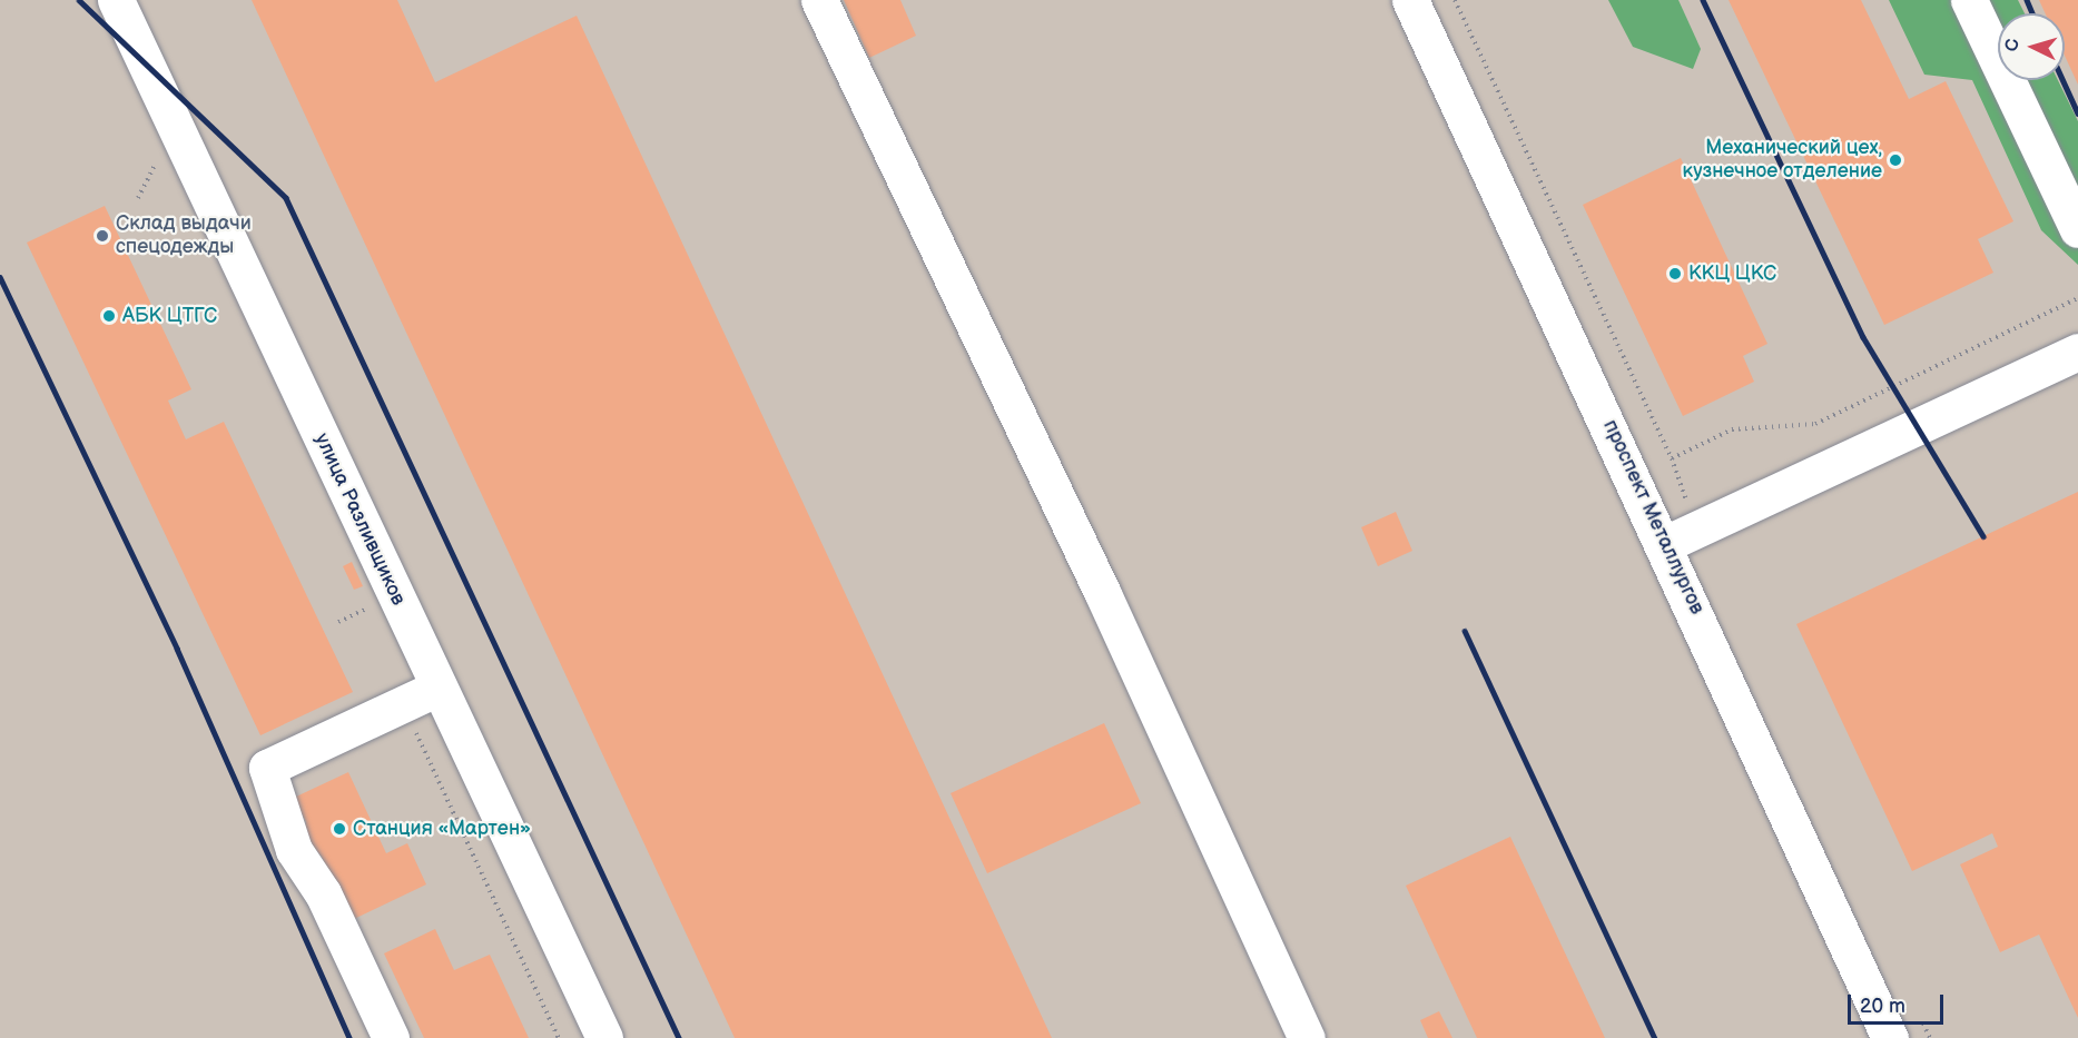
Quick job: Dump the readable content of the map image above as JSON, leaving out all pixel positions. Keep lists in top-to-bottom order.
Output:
{
  "streets": {
    "street": ["проспект Металлургов", "улица Разливщиков"]
  },
  "places": [
    "Механический цех, кузнечное отделение",
    "Склад выдачи спецодежды",
    "ККЦ ЦКС",
    "АБК ЦТГС",
    "Станция «Мартен»"
  ],
  "scale_bar": "20 m",
  "north": "left"
}
